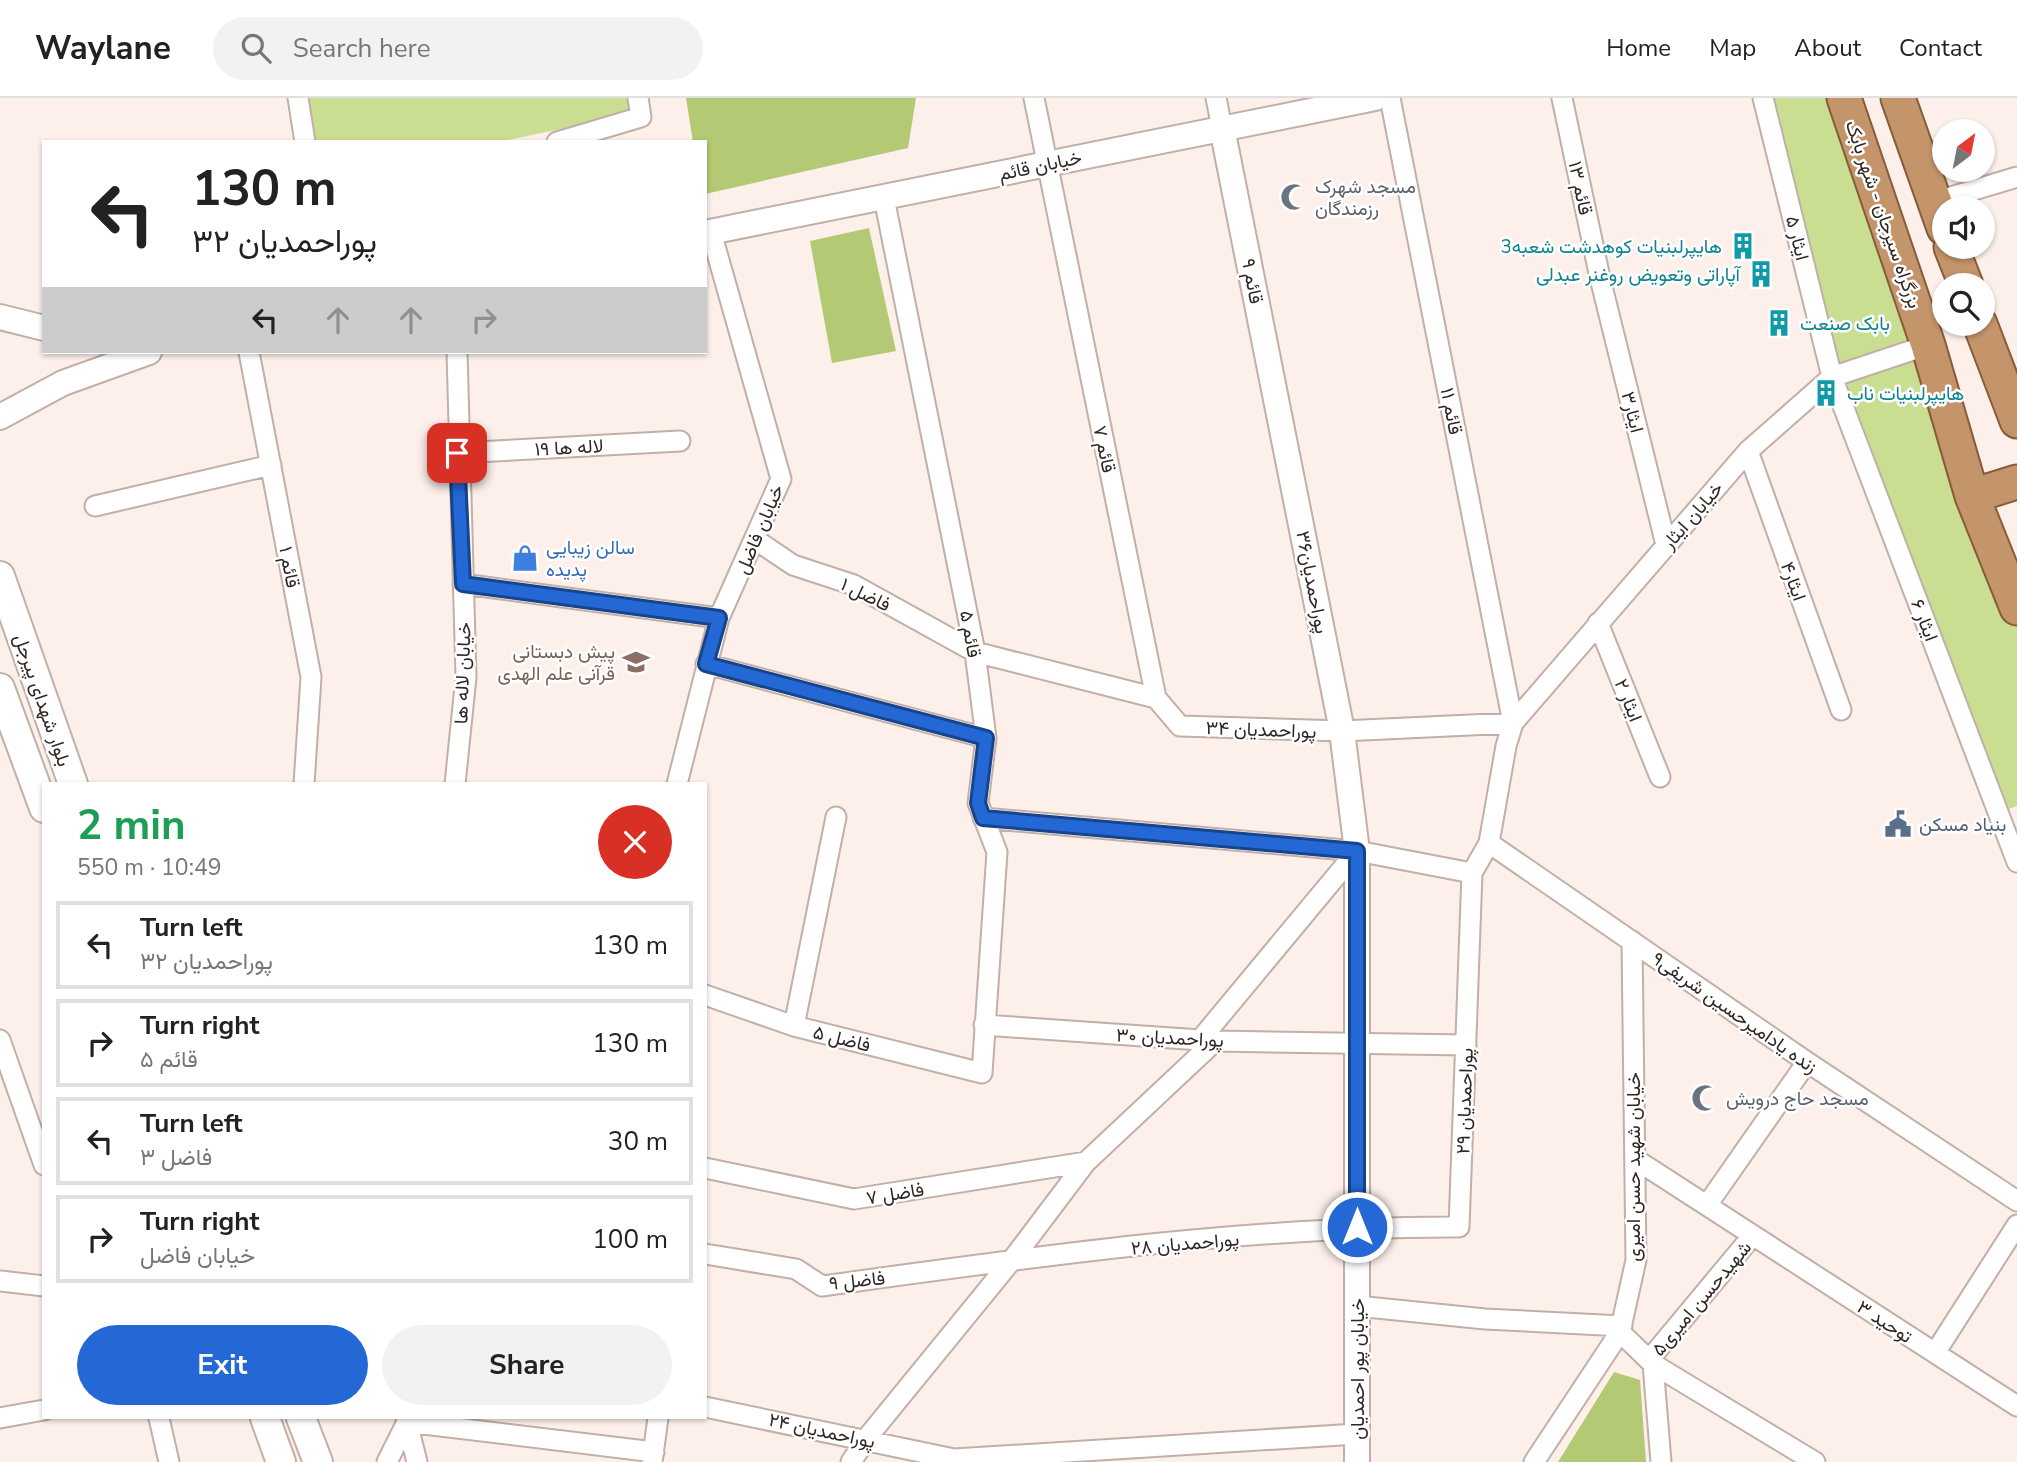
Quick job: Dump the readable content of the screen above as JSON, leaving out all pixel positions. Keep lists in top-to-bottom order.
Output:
{
  "streets": {
    "highway": ["بزرگراه سیرجان - شهر بابک"],
    "main road": ["بلوار شهدای پیرجل"],
    "street": [
      "خیابان قائم",
      "قائم ۱۳",
      "ایثار ۵",
      "قائم ۹",
      "قائم ۱۱",
      "ایثار۳",
      "لاله ها ۱۹",
      "قائم ۷",
      "خیابان ایثار",
      "خیابان فاضل",
      "قائم ۱",
      "ایثار۴",
      "پوراحمدیان۳۶",
      "فاضل ۱",
      "ایثار ۶",
      "قائم ۵",
      "خیابان لاله ها",
      "ایثار ۲",
      "پوراحمدیان ۳۴",
      "زنده یادامیرحسین شریفی۹",
      "پوراحمدیان ۳۰",
      "فاضل ۵",
      "پوراحمدیان ۲۹",
      "خیابان شهید حسن امیری",
      "فاضل ۷",
      "پوراحمدیان ۲۸",
      "فاضل ۹",
      "شهیدحسن امیری۵",
      "توحید ۳",
      "خیابان پور احمدیان",
      "پوراحمدیان ۲۴"
    ]
  },
  "crossings": [
    ["خیابان قائم", "قائم ۹"],
    ["خیابان قائم", "قائم ۷"],
    ["خیابان قائم", "خیابان فاضل"],
    ["خیابان قائم", "قائم ۵"],
    ["قائم ۱۳", "ایثار۳"],
    ["بزرگراه سیرجان - شهر بابک", "خیابان ایثار"],
    ["ایثار ۵", "خیابان ایثار"],
    ["ایثار ۵", "ایثار ۶"],
    ["قائم ۹", "پوراحمدیان۳۶"],
    ["قائم ۱۱", "خیابان ایثار"],
    ["قائم ۱۱", "پوراحمدیان ۳۴"],
    ["ایثار۳", "خیابان ایثار"],
    ["لاله ها ۱۹", "خیابان لاله ها"],
    ["قائم ۷", "فاضل ۱"],
    ["قائم ۷", "پوراحمدیان ۳۴"],
    ["خیابان ایثار", "ایثار۴"],
    ["خیابان ایثار", "ایثار ۶"],
    ["خیابان ایثار", "ایثار ۲"],
    ["خیابان ایثار", "پوراحمدیان ۳۴"],
    ["خیابان ایثار", "زنده یادامیرحسین شریفی۹"],
    ["خیابان ایثار", "پوراحمدیان ۲۹"],
    ["خیابان فاضل", "فاضل ۱"],
    ["پوراحمدیان۳۶", "پوراحمدیان ۳۴"],
    ["پوراحمدیان۳۶", "خیابان پور احمدیان"],
    ["فاضل ۱", "قائم ۵"],
    ["قائم ۵", "پوراحمدیان ۳۰"],
    ["قائم ۵", "فاضل ۵"],
    ["پوراحمدیان ۳۴", "خیابان پور احمدیان"],
    ["زنده یادامیرحسین شریفی۹", "خیابان شهید حسن امیری"],
    ["پوراحمدیان ۳۰", "پوراحمدیان ۲۹"],
    ["پوراحمدیان ۳۰", "خیابان پور احمدیان"],
    ["پوراحمدیان ۲۹", "پوراحمدیان ۲۸"],
    ["پوراحمدیان ۲۹", "خیابان پور احمدیان"],
    ["خیابان شهید حسن امیری", "توحید ۳"],
    ["پوراحمدیان ۲۸", "فاضل ۹"],
    ["پوراحمدیان ۲۸", "خیابان پور احمدیان"],
    ["شهیدحسن امیری۵", "توحید ۳"],
    ["خیابان پور احمدیان", "پوراحمدیان ۲۴"]
  ],
  "places": {
    "mosque": ["مسجد شهرک رزمندگان", "مسجد حاج درویش"],
    "building": [
      "هایپرلبنیات کوهدشت شعبه3",
      "آپاراتی وتعویض روغنر عبدلی",
      "بابک صنعت",
      "هایپرلبنیات ناب"
    ],
    "shop": ["سالن زیبایی پدیده"],
    "school or university": ["پیش دبستانی قرآنی علم الهدی"],
    "public building": ["بنیاد مسکن"]
  },
  "north": "top right",
  "page": {
    "header": "Waylane",
    "search": "Search here",
    "nav": [
      "Home",
      "Map",
      "About",
      "Contact"
    ],
    "turn": ["130 m", "پوراحمدیان ۳۲"],
    "heading": ["2 min", "550 m · 10:49"],
    "list": [
      {
        "name": "Turn left",
        "note": "پوراحمدیان ۳۲",
        "value": "130 m"
      },
      {
        "name": "Turn right",
        "note": "قائم ۵",
        "value": "130 m"
      },
      {
        "name": "Turn left",
        "note": "فاضل ۳",
        "value": "30 m"
      },
      {
        "name": "Turn right",
        "note": "خیابان فاضل",
        "value": "100 m"
      }
    ],
    "buttons": ["Exit", "Share"]
  }
}
